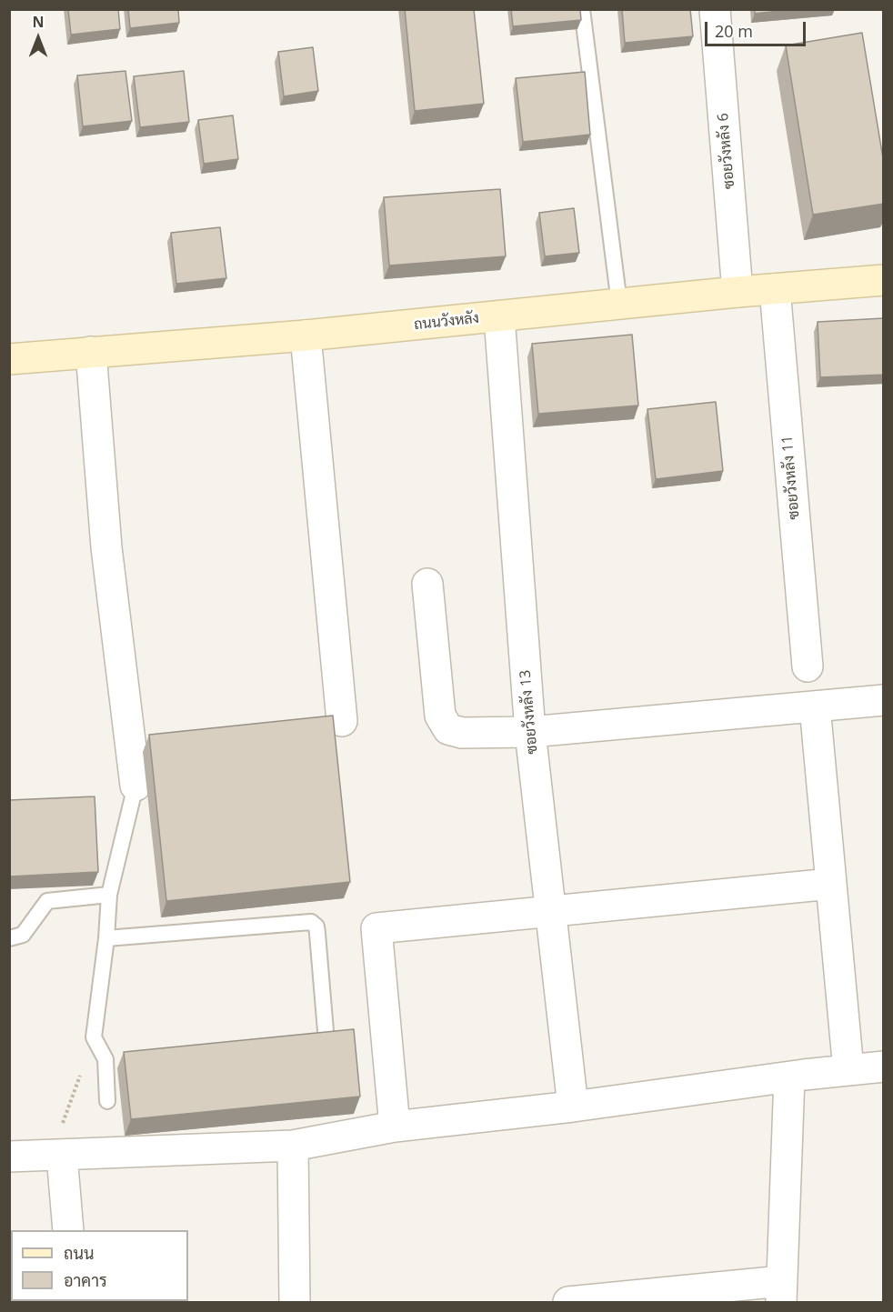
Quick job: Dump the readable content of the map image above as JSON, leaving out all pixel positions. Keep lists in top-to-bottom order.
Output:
{
  "streets": {
    "main road": ["ถนนวังหลัง"],
    "street": ["ซอยวังหลัง 6", "ซอยวังหลัง 11", "ซอยวังหลัง 13"]
  },
  "crossings": [
    ["ซอยวังหลัง 6", "ถนนวังหลัง"],
    ["ถนนวังหลัง", "ซอยวังหลัง 11"],
    ["ถนนวังหลัง", "ซอยวังหลัง 13"]
  ],
  "legend": ["ถนน", "อาคาร"],
  "scale_bar": "20 m",
  "north": "top"
}
